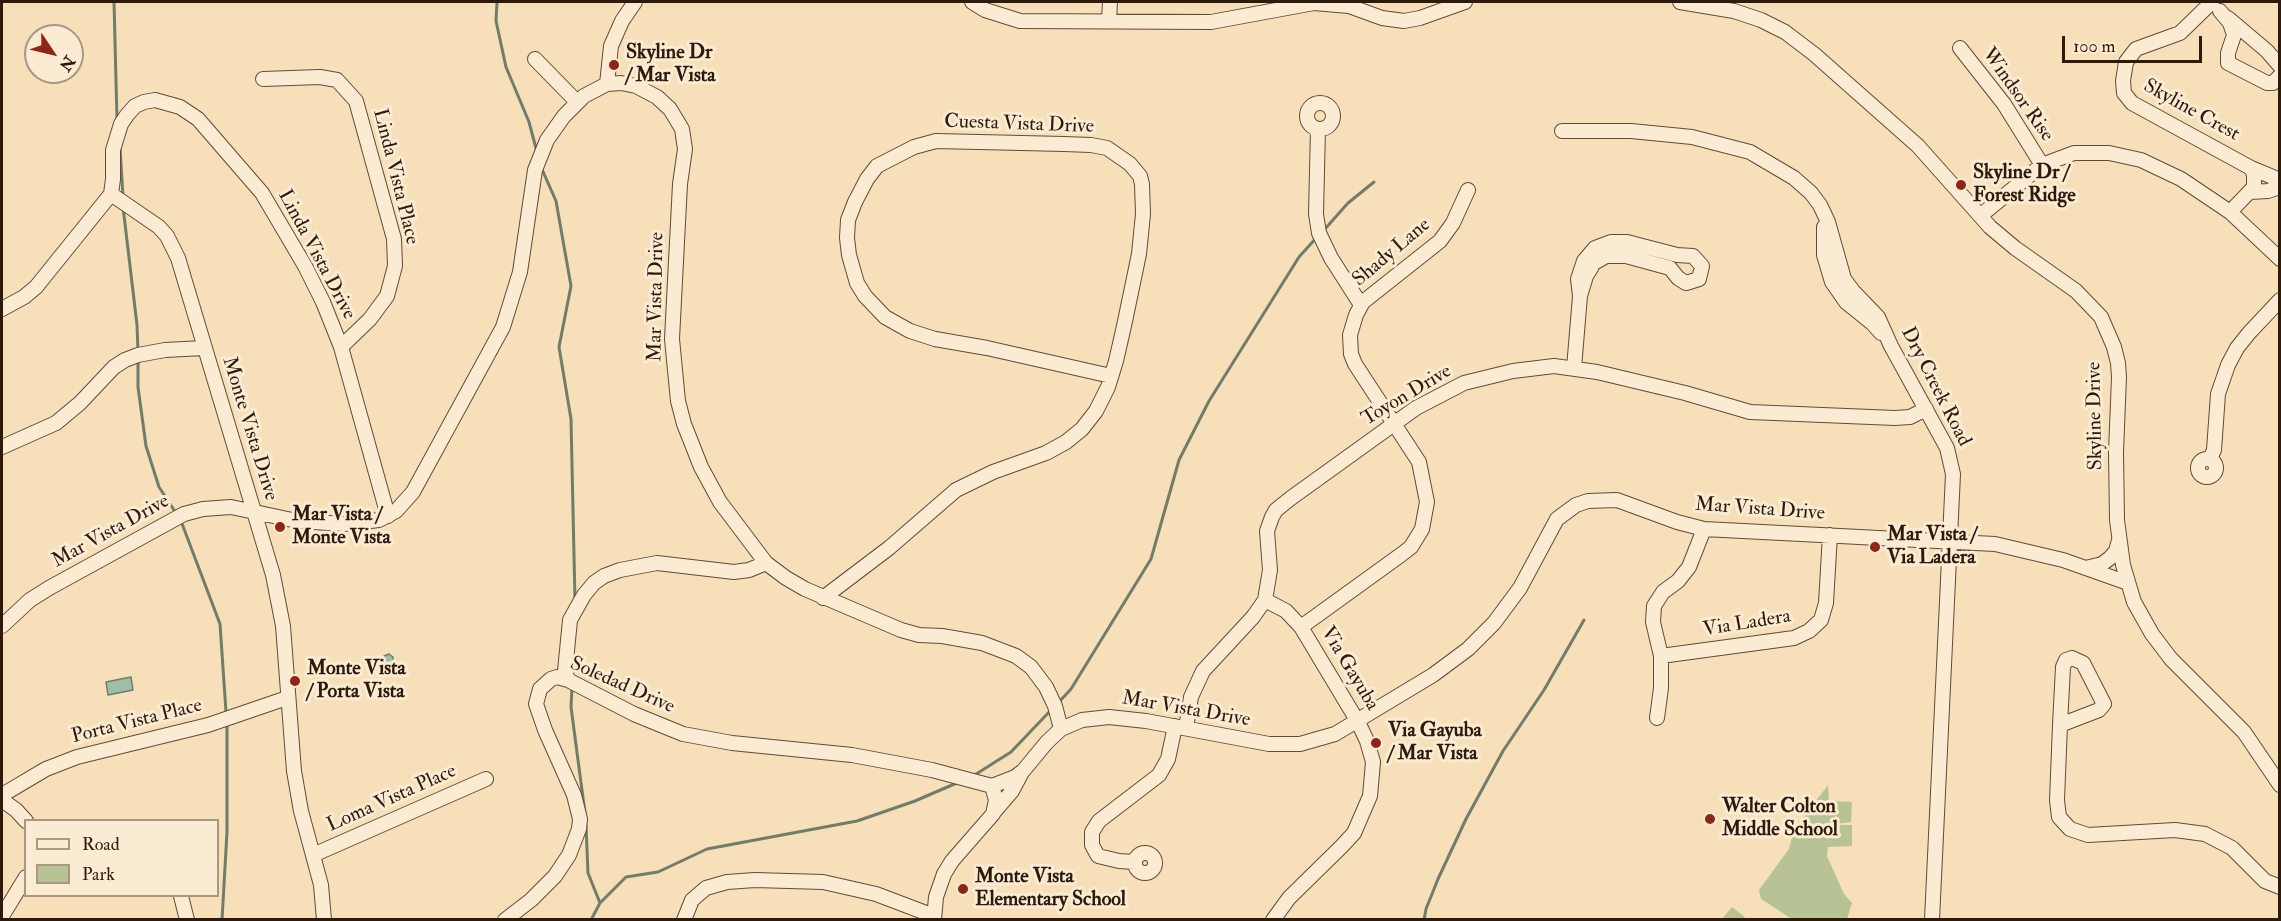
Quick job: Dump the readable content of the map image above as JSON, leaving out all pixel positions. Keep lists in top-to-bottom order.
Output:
{
  "streets": {
    "street": [
      "Windsor Rise",
      "Skyline Crest",
      "Cuesta Vista Drive",
      "Linda Vista Place",
      "Shady Lane",
      "Linda Vista Drive",
      "Mar Vista Drive",
      "Dry Creek Road",
      "Toyon Drive",
      "Skyline Drive",
      "Monte Vista Drive",
      "Via Ladera",
      "Via Gayuba",
      "Soledad Drive",
      "Porta Vista Place",
      "Loma Vista Place"
    ]
  },
  "crossings": [
    ["Cuesta Vista Drive", "Mar Vista Drive"],
    ["Linda Vista Place", "Linda Vista Drive"],
    ["Shady Lane", "Toyon Drive"],
    ["Shady Lane", "Via Gayuba"],
    ["Linda Vista Drive", "Mar Vista Drive"],
    ["Linda Vista Drive", "Monte Vista Drive"],
    ["Mar Vista Drive", "Dry Creek Road"],
    ["Mar Vista Drive", "Toyon Drive"],
    ["Mar Vista Drive", "Skyline Drive"],
    ["Mar Vista Drive", "Monte Vista Drive"],
    ["Mar Vista Drive", "Via Ladera"],
    ["Mar Vista Drive", "Via Gayuba"],
    ["Dry Creek Road", "Toyon Drive"],
    ["Toyon Drive", "Via Gayuba"],
    ["Monte Vista Drive", "Porta Vista Place"],
    ["Monte Vista Drive", "Loma Vista Place"]
  ],
  "places": [
    "Skyline Dr / Mar Vista",
    "Skyline Dr / Forest Ridge",
    "Mar Vista / Monte Vista",
    "Mar Vista / Via Ladera",
    "Monte Vista / Porta Vista",
    "Via Gayuba / Mar Vista",
    "Walter Colton Middle School",
    "Monte Vista Elementary School"
  ],
  "legend": ["Road", "Park"],
  "scale_bar": "100 m",
  "north": "bottom right"
}
